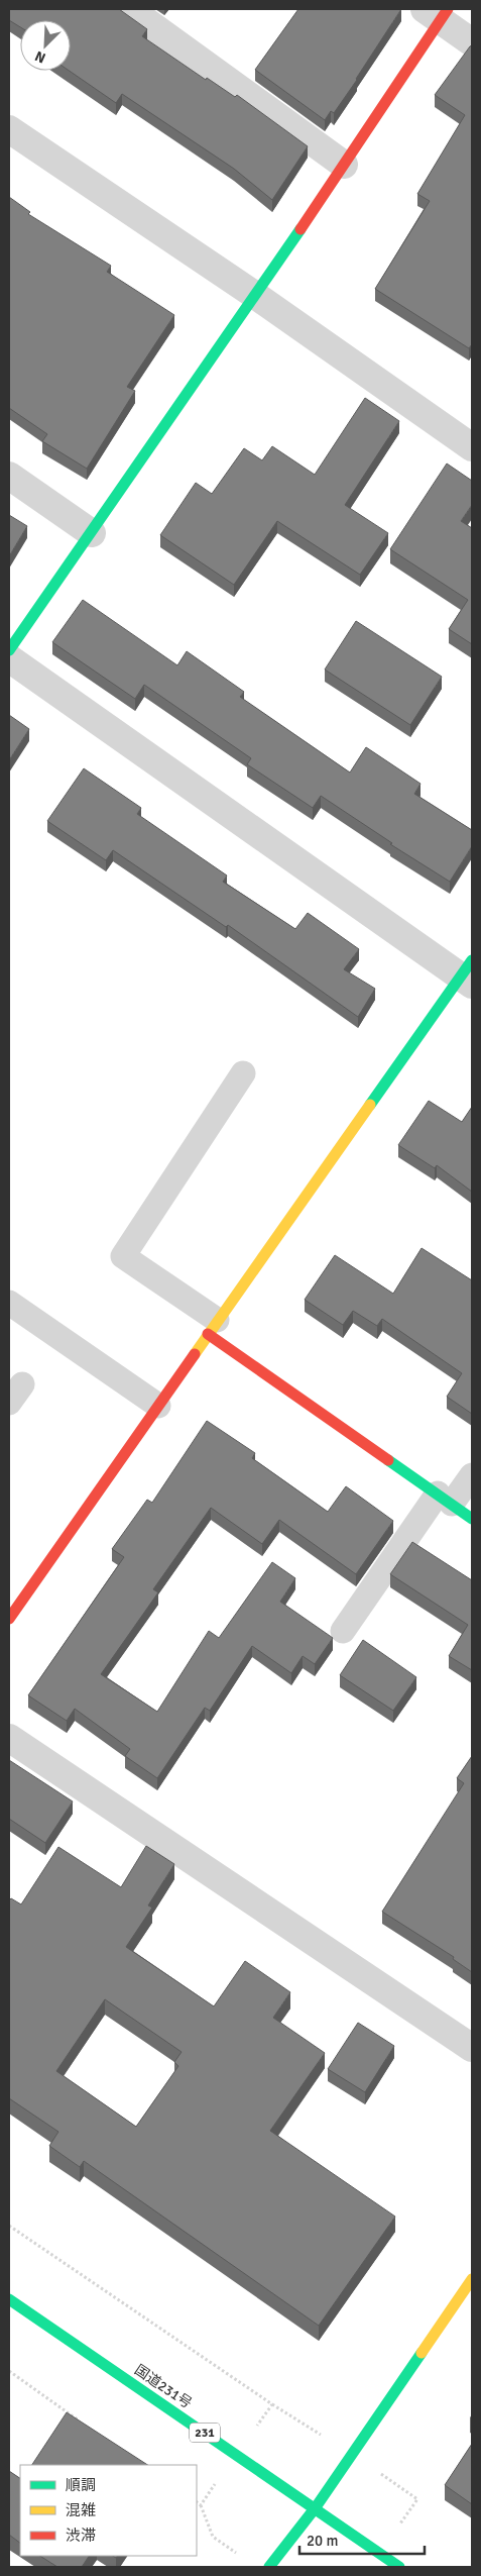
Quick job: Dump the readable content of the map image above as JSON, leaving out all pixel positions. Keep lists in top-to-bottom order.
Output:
{
  "streets": {
    "main road": ["国道231号", "231"]
  },
  "legend": ["順調", "混雑", "渋滞"],
  "scale_bar": "20 m",
  "north": "bottom left"
}
